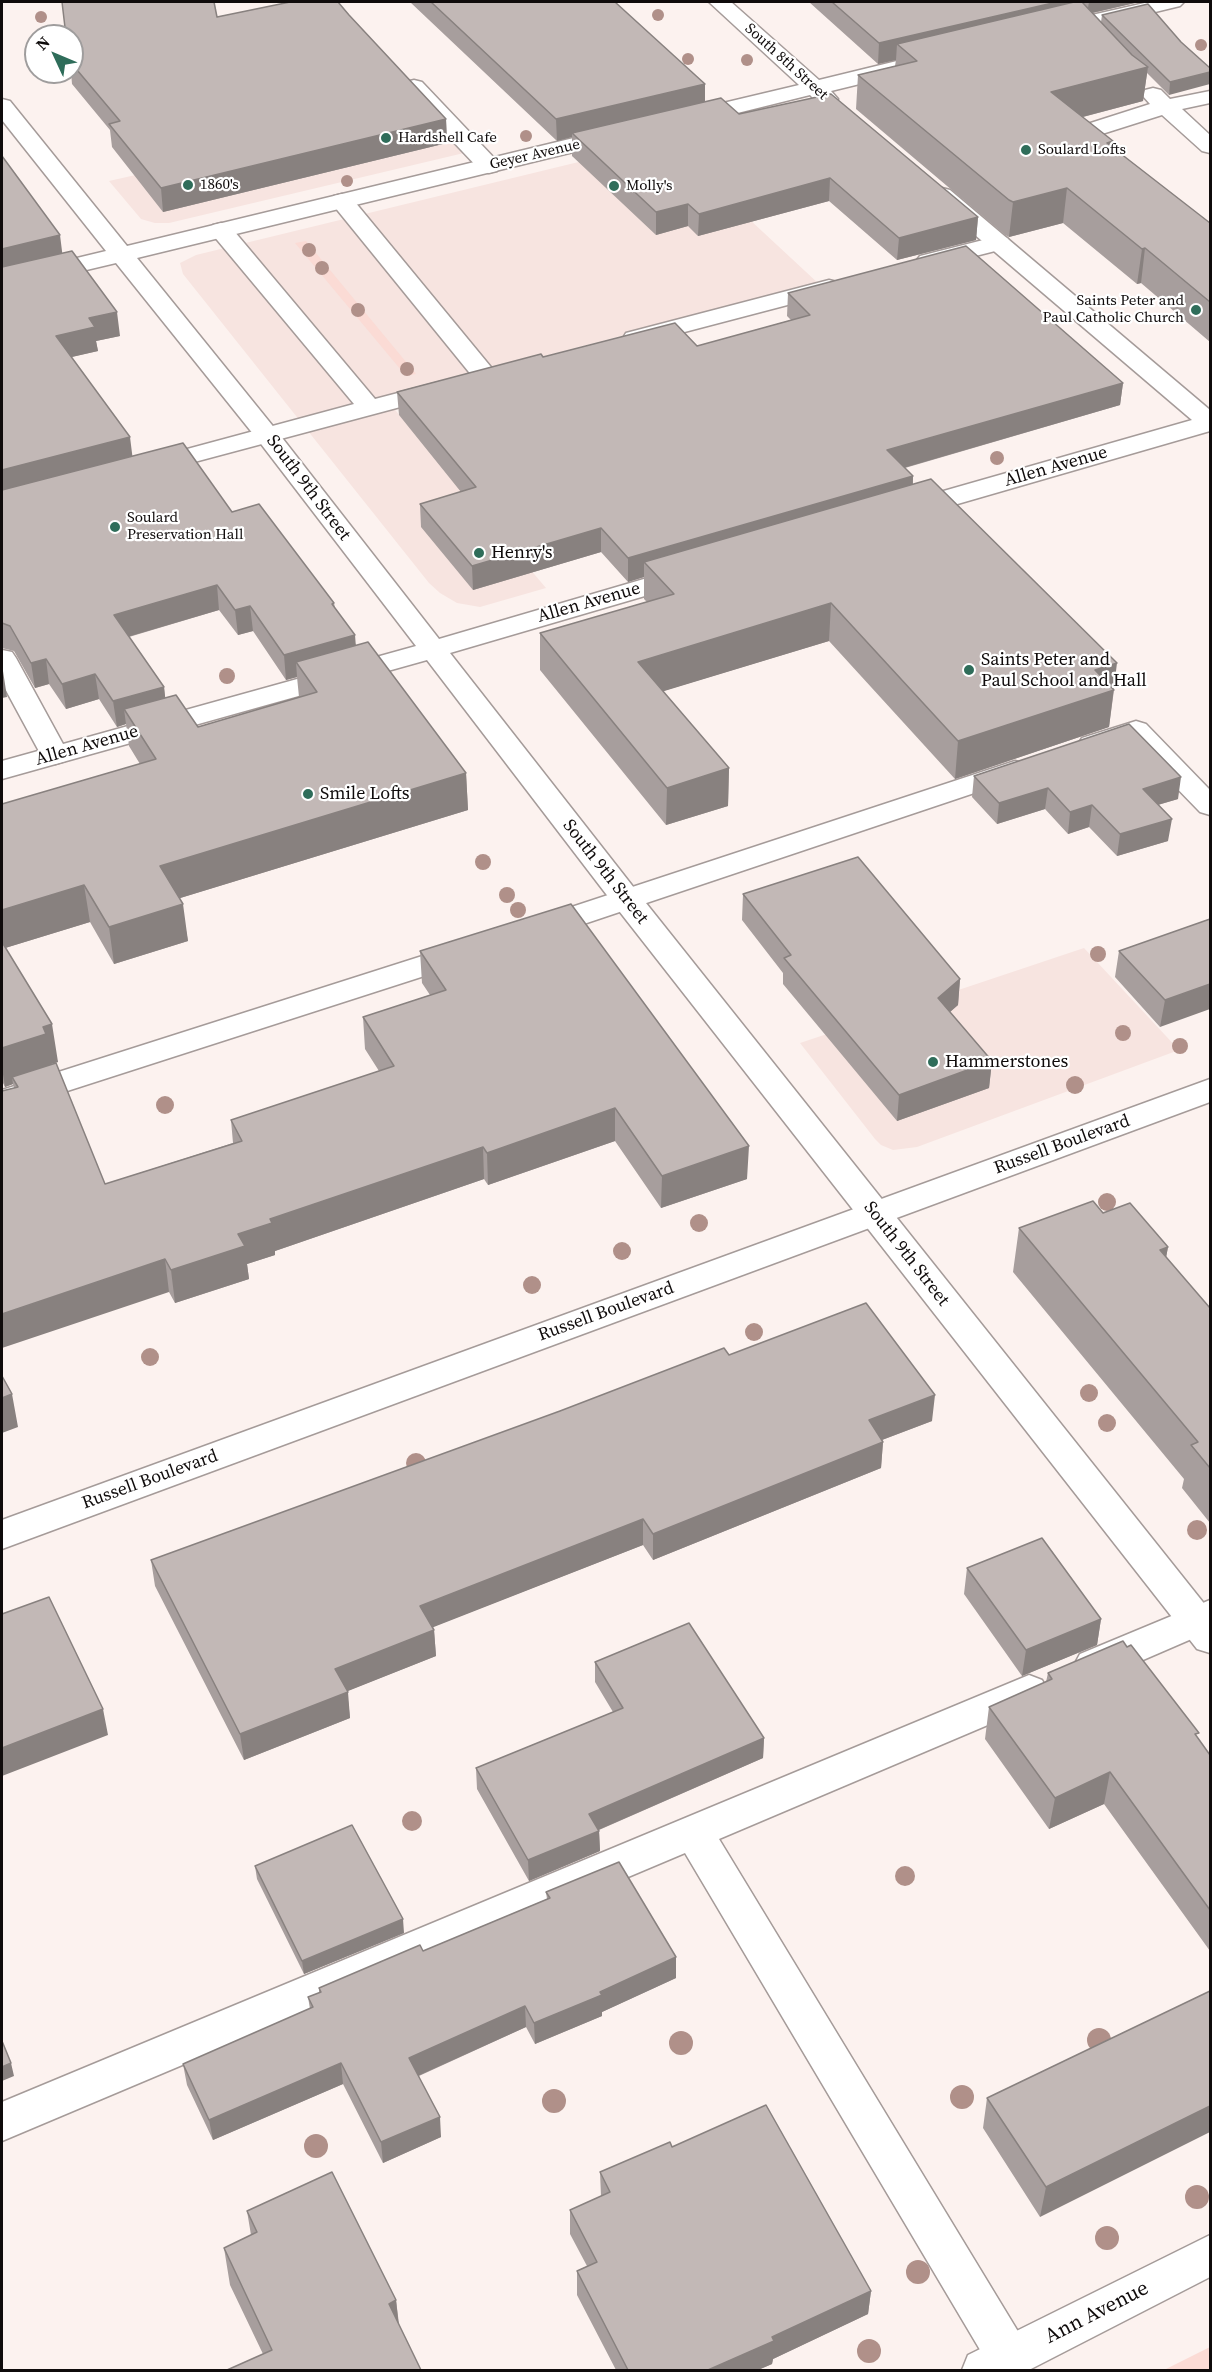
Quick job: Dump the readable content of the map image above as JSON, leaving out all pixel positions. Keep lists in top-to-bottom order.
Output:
{
  "streets": {
    "street": [
      "South 8th Street",
      "Geyer Avenue",
      "Allen Avenue",
      "South 9th Street",
      "Russell Boulevard",
      "Ann Avenue"
    ]
  },
  "crossings": [
    ["Geyer Avenue", "South 9th Street"],
    ["Allen Avenue", "South 9th Street"],
    ["South 9th Street", "Russell Boulevard"]
  ],
  "places": [
    "Hardshell Cafe",
    "Soulard Lofts",
    "1860's",
    "Molly's",
    "Saints Peter and Paul Catholic Church",
    "Soulard Preservation Hall",
    "Henry's",
    "Saints Peter and Paul School and Hall",
    "Smile Lofts",
    "Hammerstones"
  ],
  "north": "top left"
}
